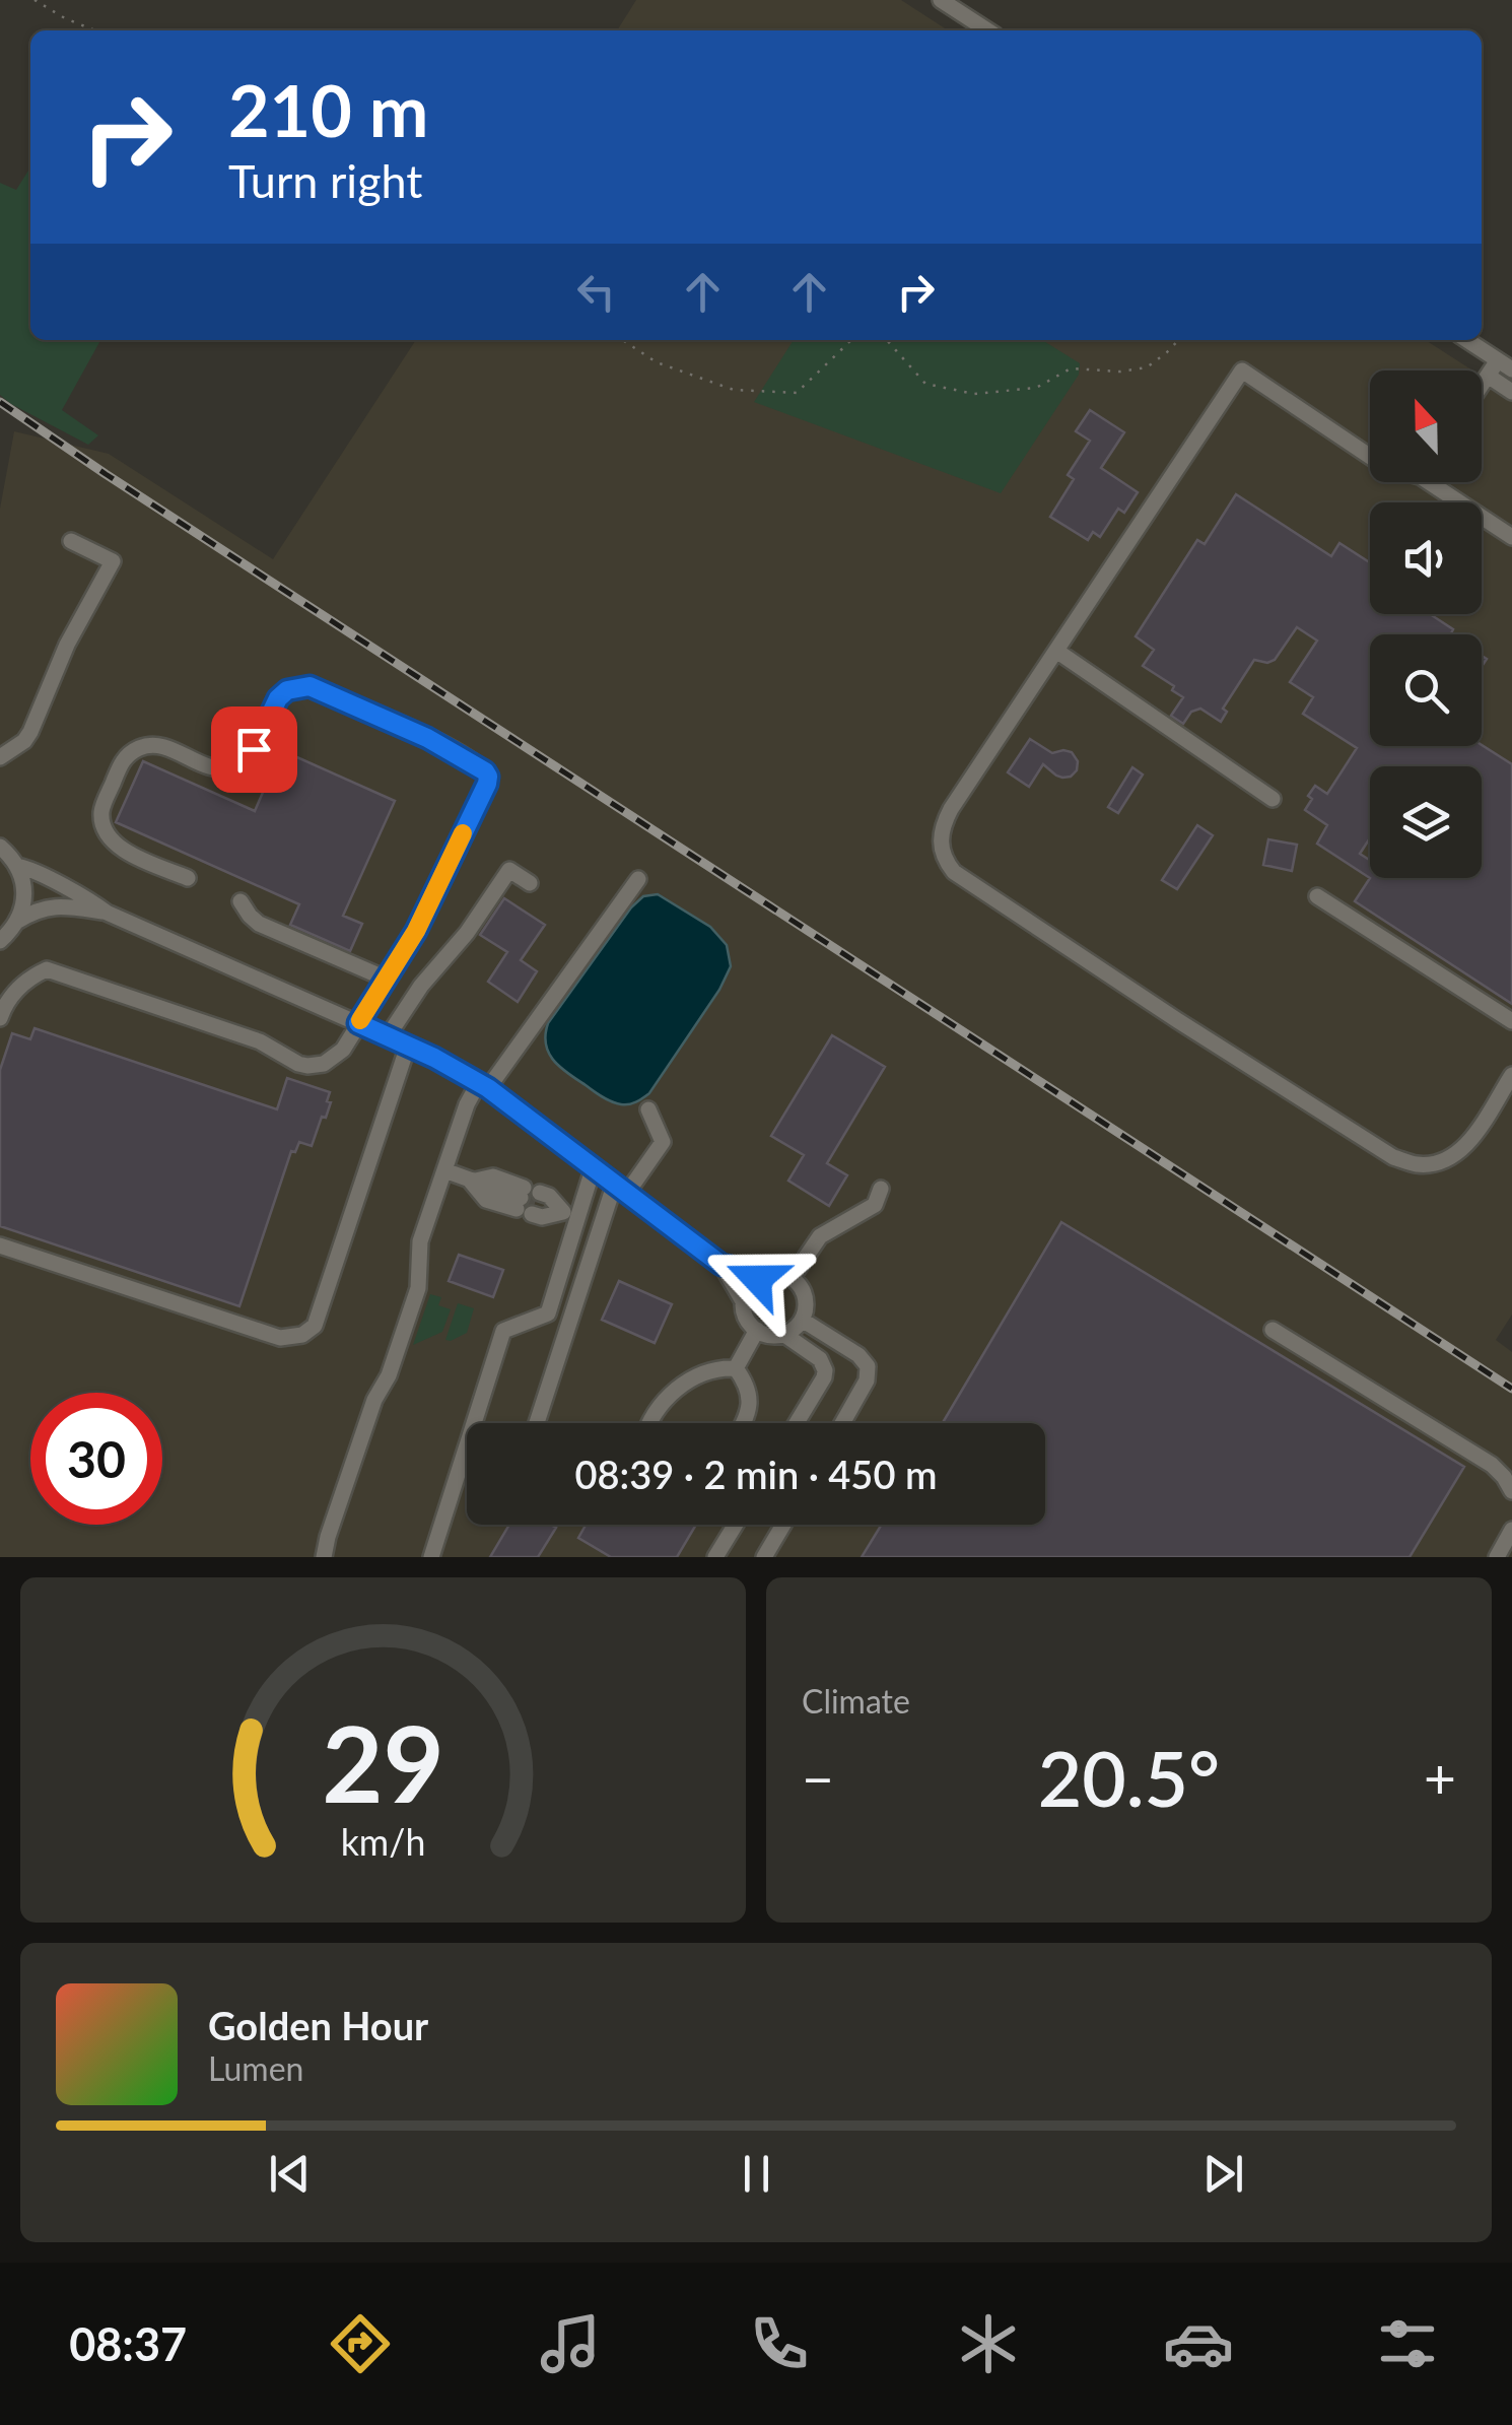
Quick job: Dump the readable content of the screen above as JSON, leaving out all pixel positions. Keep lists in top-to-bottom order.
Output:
{
  "north": "top",
  "page": {
    "turn": ["210 m", "Turn right"],
    "limit": "30",
    "trip": "08:39 · 2 min · 450 m",
    "tile": "Climate",
    "heat": ["−", "20.5°", "+"],
    "song": ["Golden Hour", "Lumen"],
    "tabs": "08:37",
    "gauge": ["29", "km/h"]
  }
}
